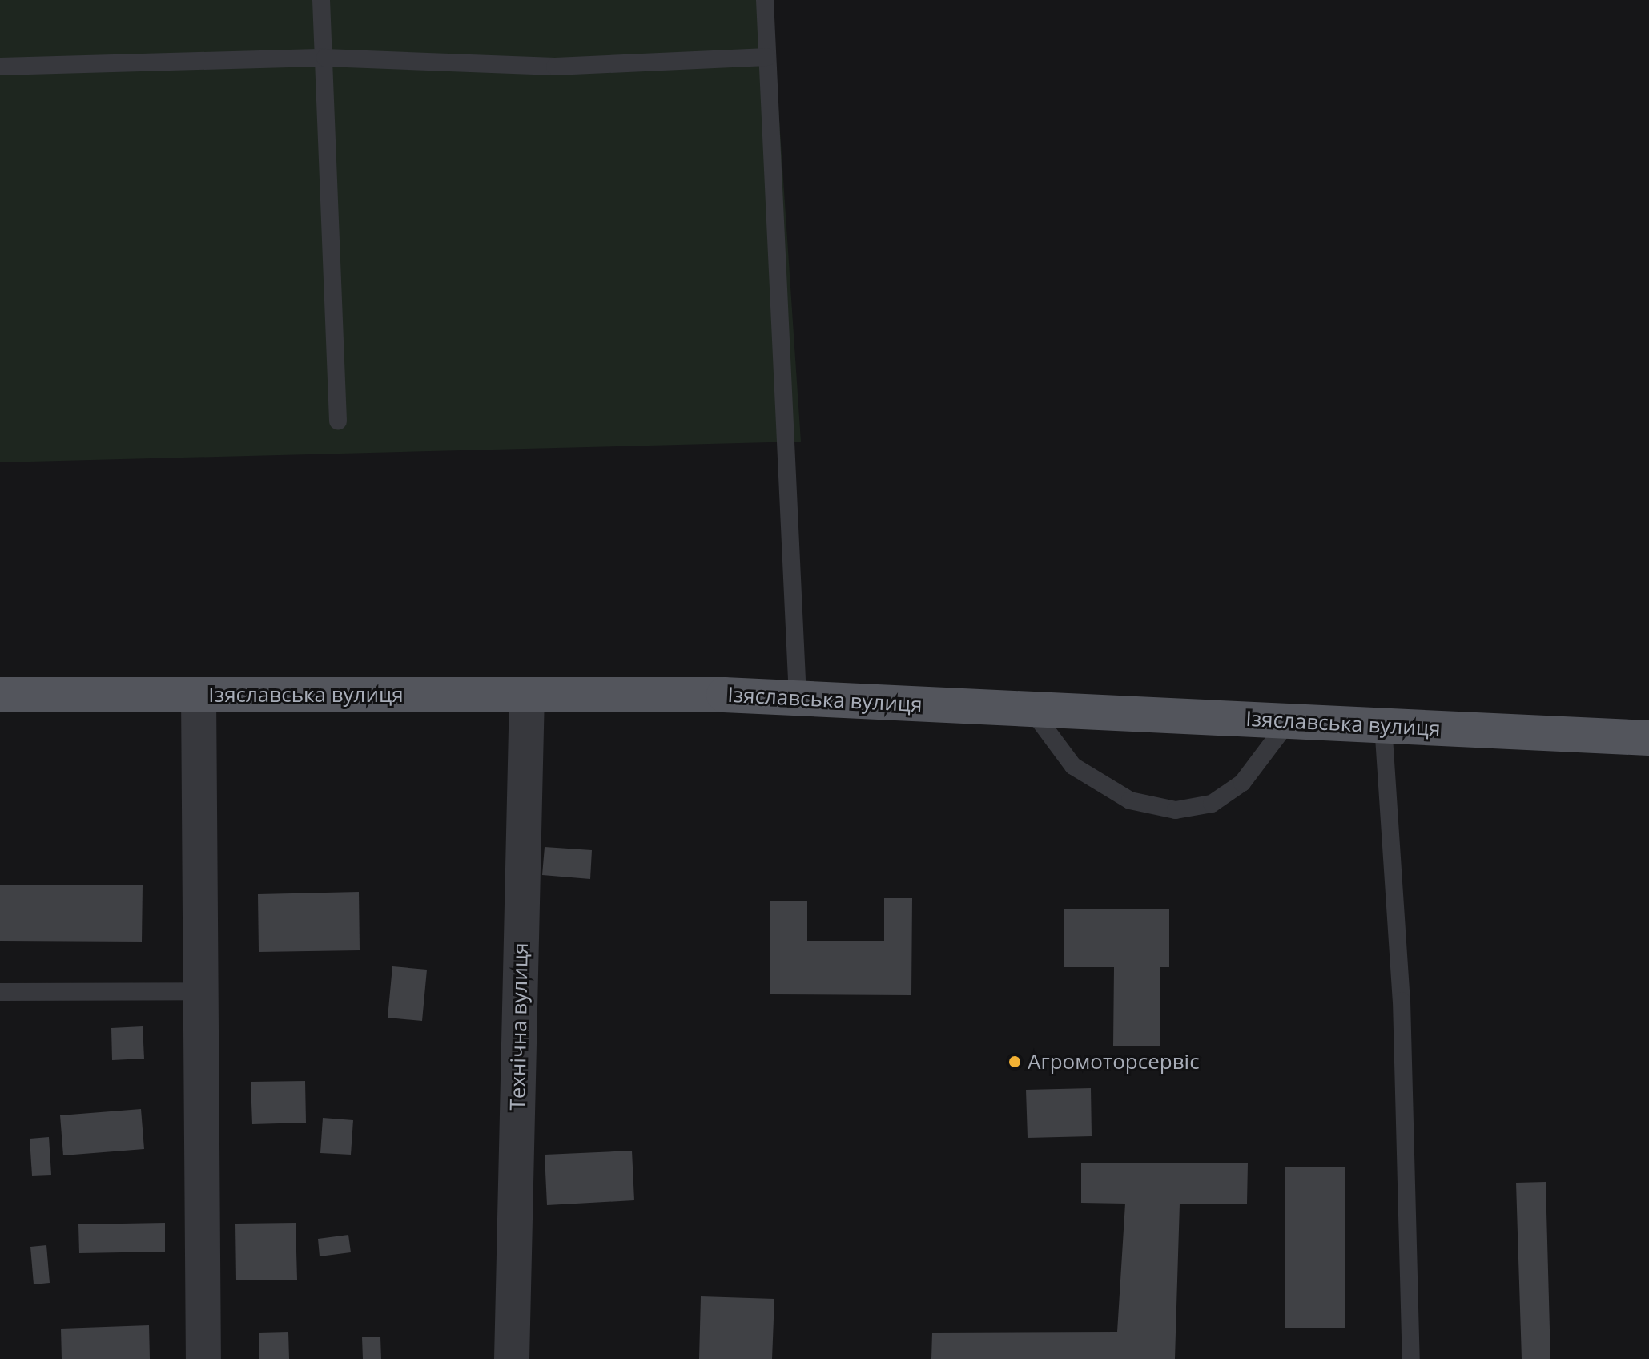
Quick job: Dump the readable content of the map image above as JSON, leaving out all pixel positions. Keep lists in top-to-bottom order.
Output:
{
  "streets": {
    "main road": ["Ізяславська вулиця"],
    "street": ["Технічна вулиця"]
  },
  "crossings": [
    ["Ізяславська вулиця", "Технічна вулиця"]
  ],
  "places": ["Агромоторсервіс"]
}
